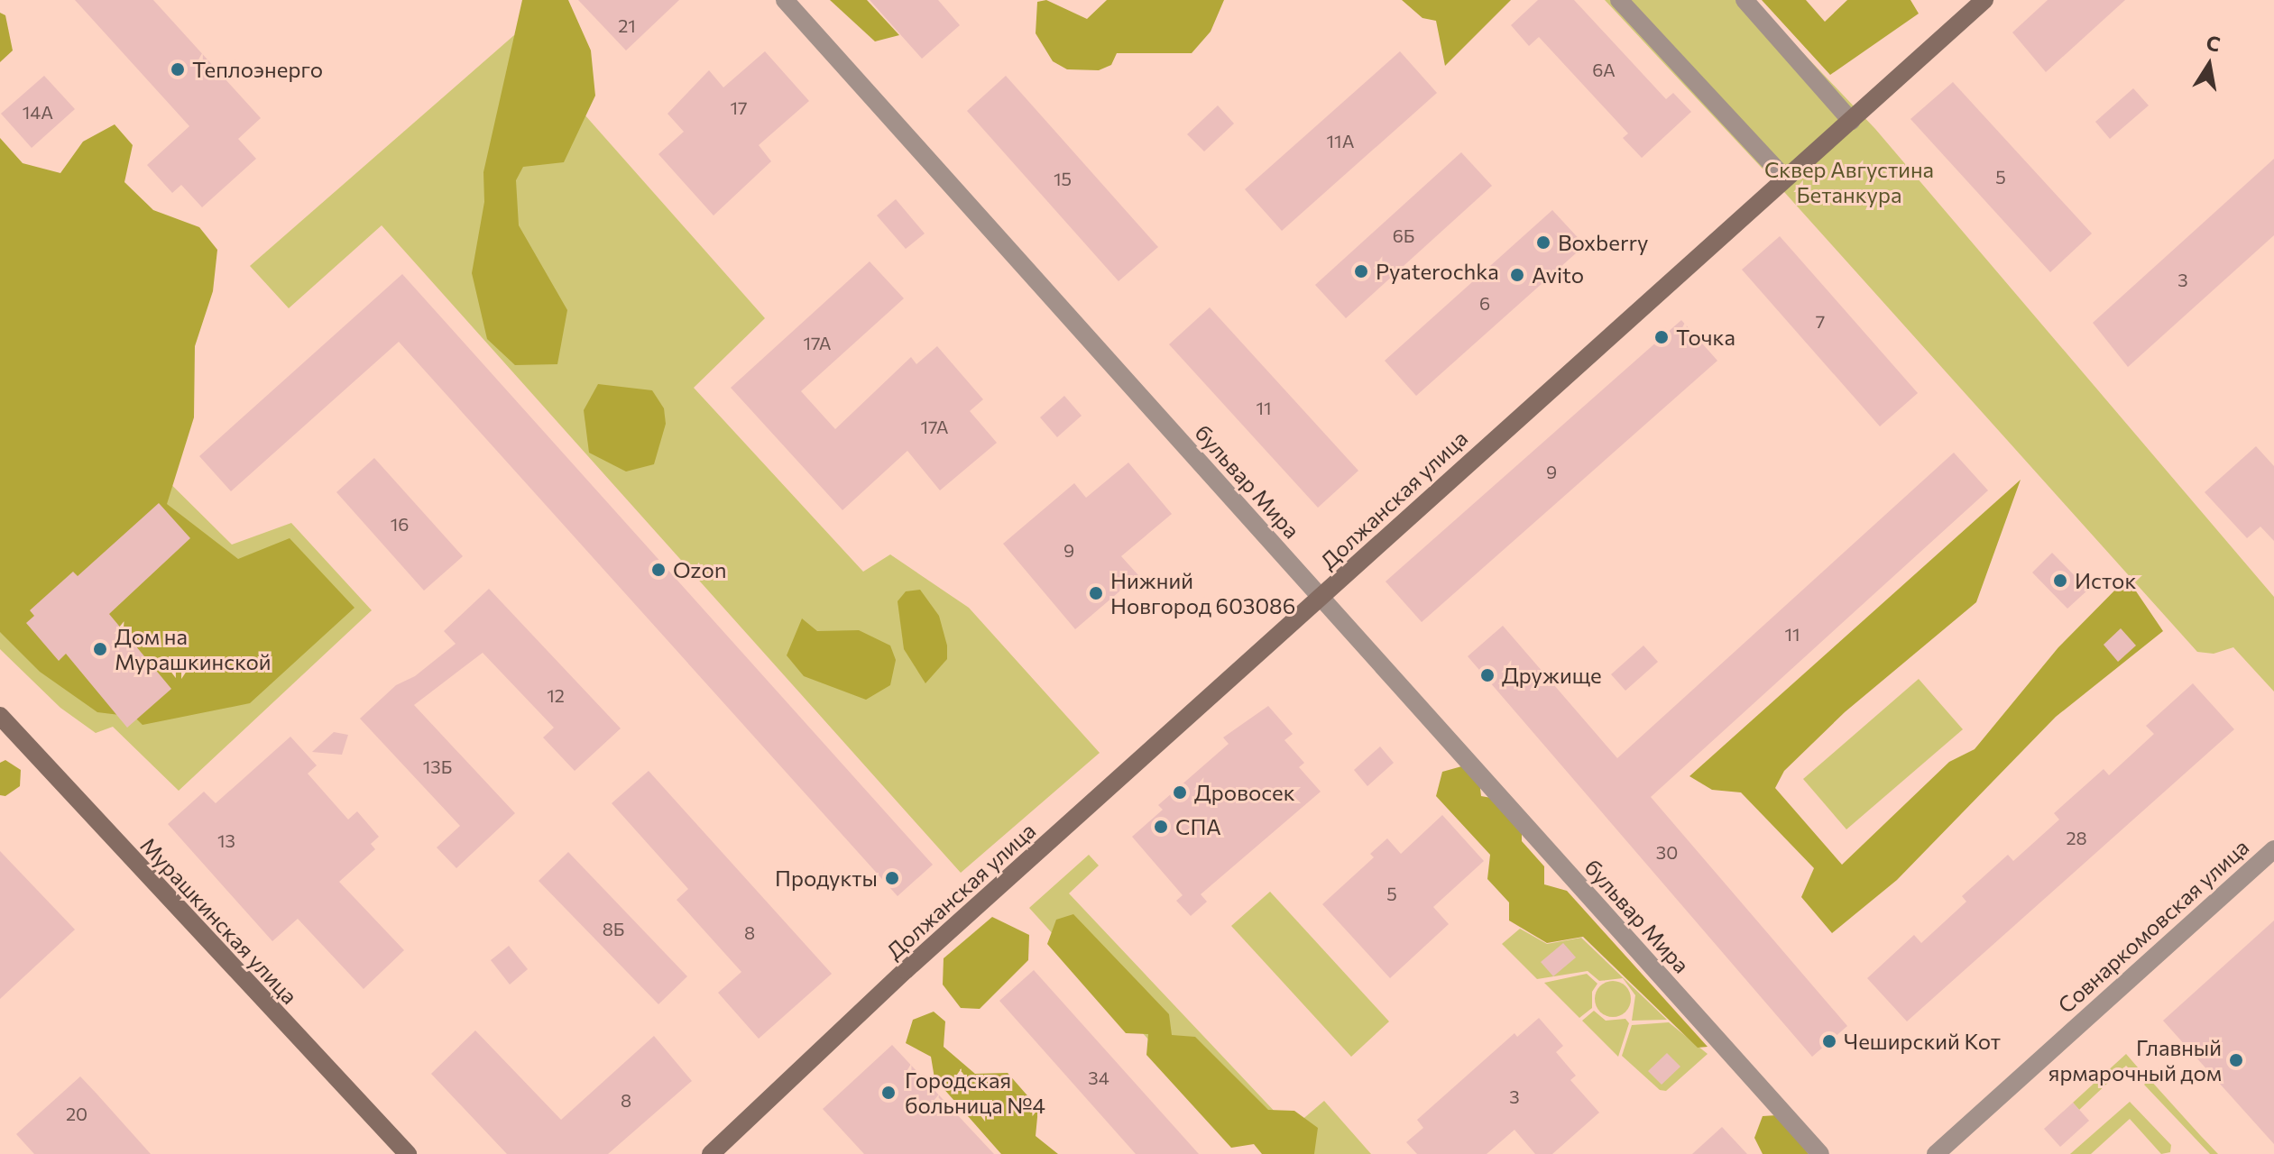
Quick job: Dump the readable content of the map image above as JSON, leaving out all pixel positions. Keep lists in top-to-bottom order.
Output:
{
  "streets": {
    "main road": ["Должанская улица", "Мурашкинская улица"],
    "street": ["бульвар Мира", "Совнаркомовская улица"]
  },
  "crossings": [
    ["бульвар Мира", "Должанская улица"]
  ],
  "parks": ["Сквер Августина Бетанкура"],
  "places": [
    "Теплоэнерго",
    "Boxberry",
    "Pyaterochka",
    "Avito",
    "Точка",
    "Ozon",
    "Исток",
    "Нижний Новгород 603086",
    "Дом на Мурашкинской",
    "Дружище",
    "Дровосек",
    "СПА",
    "Продукты",
    "Чеширский Кот",
    "Главный ярмарочный дом",
    "Городская больница №4"
  ],
  "house_numbers": [
    "21",
    "6А",
    "17",
    "14А",
    "11А",
    "5",
    "15",
    "6Б",
    "3",
    "6",
    "7",
    "17А",
    "11",
    "17А",
    "9",
    "16",
    "9",
    "11",
    "12",
    "13Б",
    "28",
    "13",
    "30",
    "5",
    "8Б",
    "8",
    "34",
    "3",
    "8",
    "20"
  ],
  "north": "top"
}
